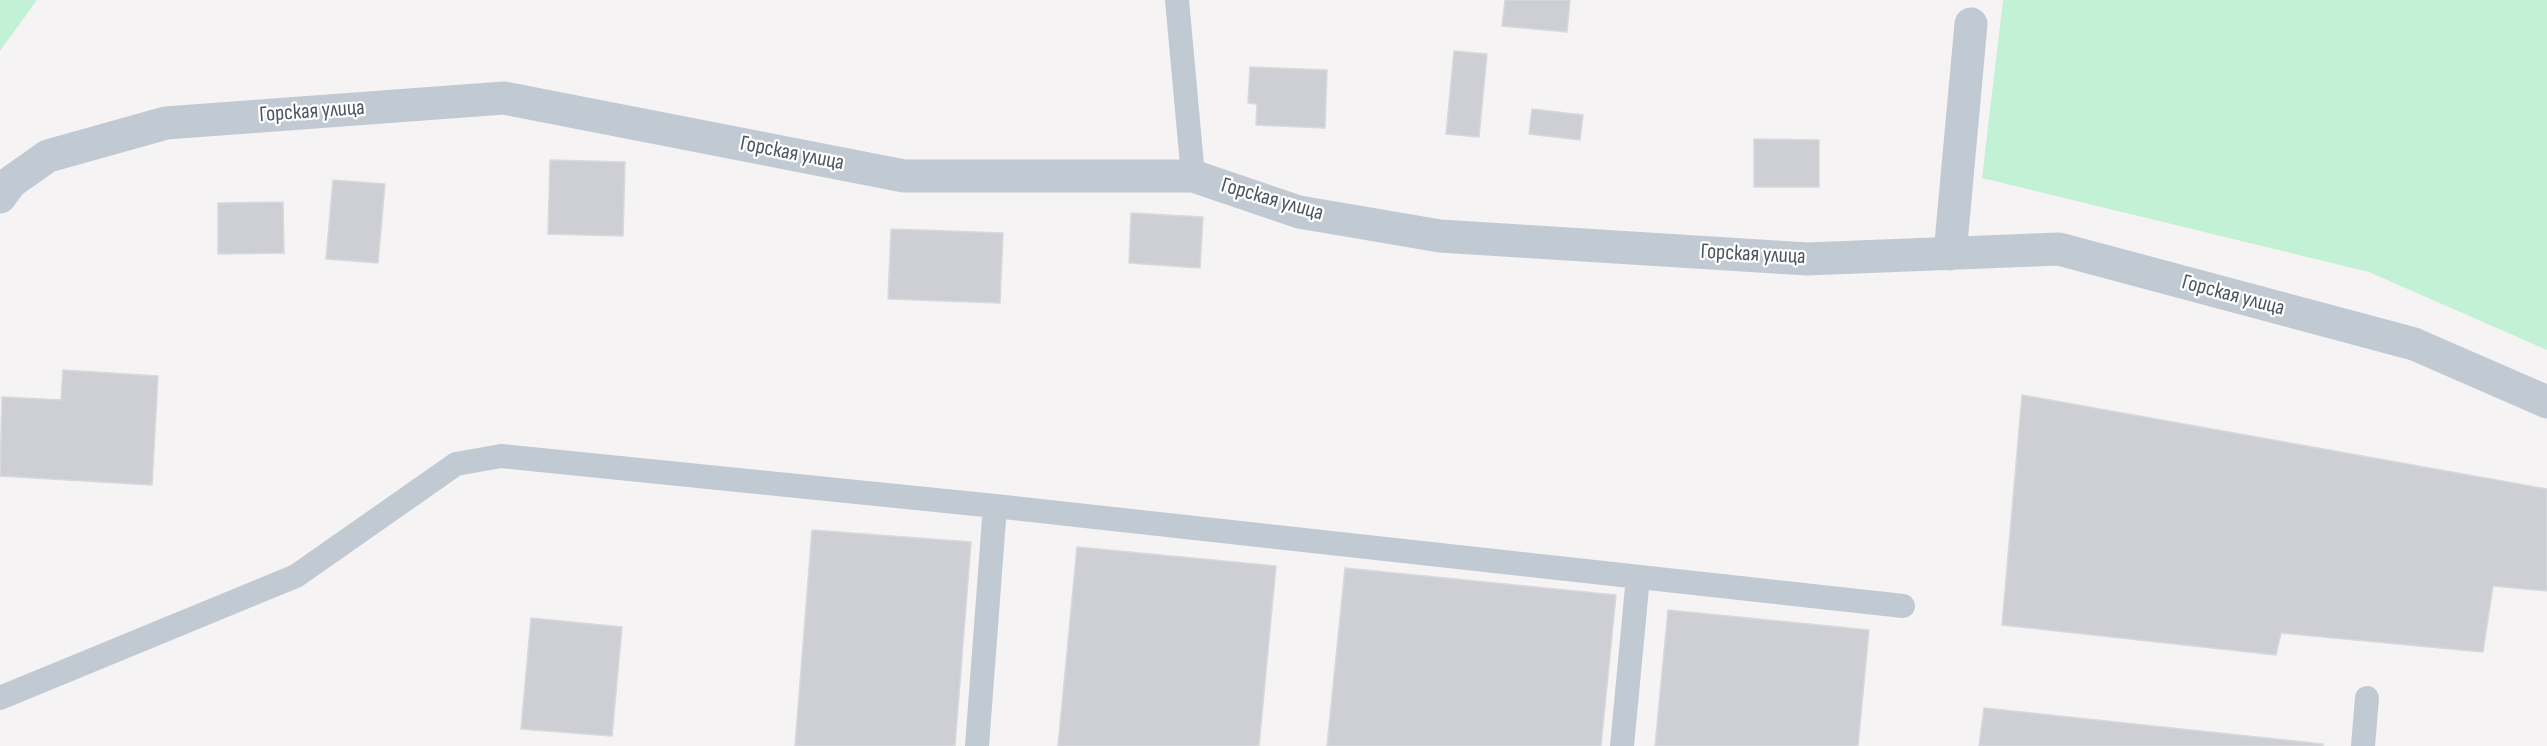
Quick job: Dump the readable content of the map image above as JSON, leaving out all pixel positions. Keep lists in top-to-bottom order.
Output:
{
  "streets": {
    "street": ["Горская улица"]
  }
}
